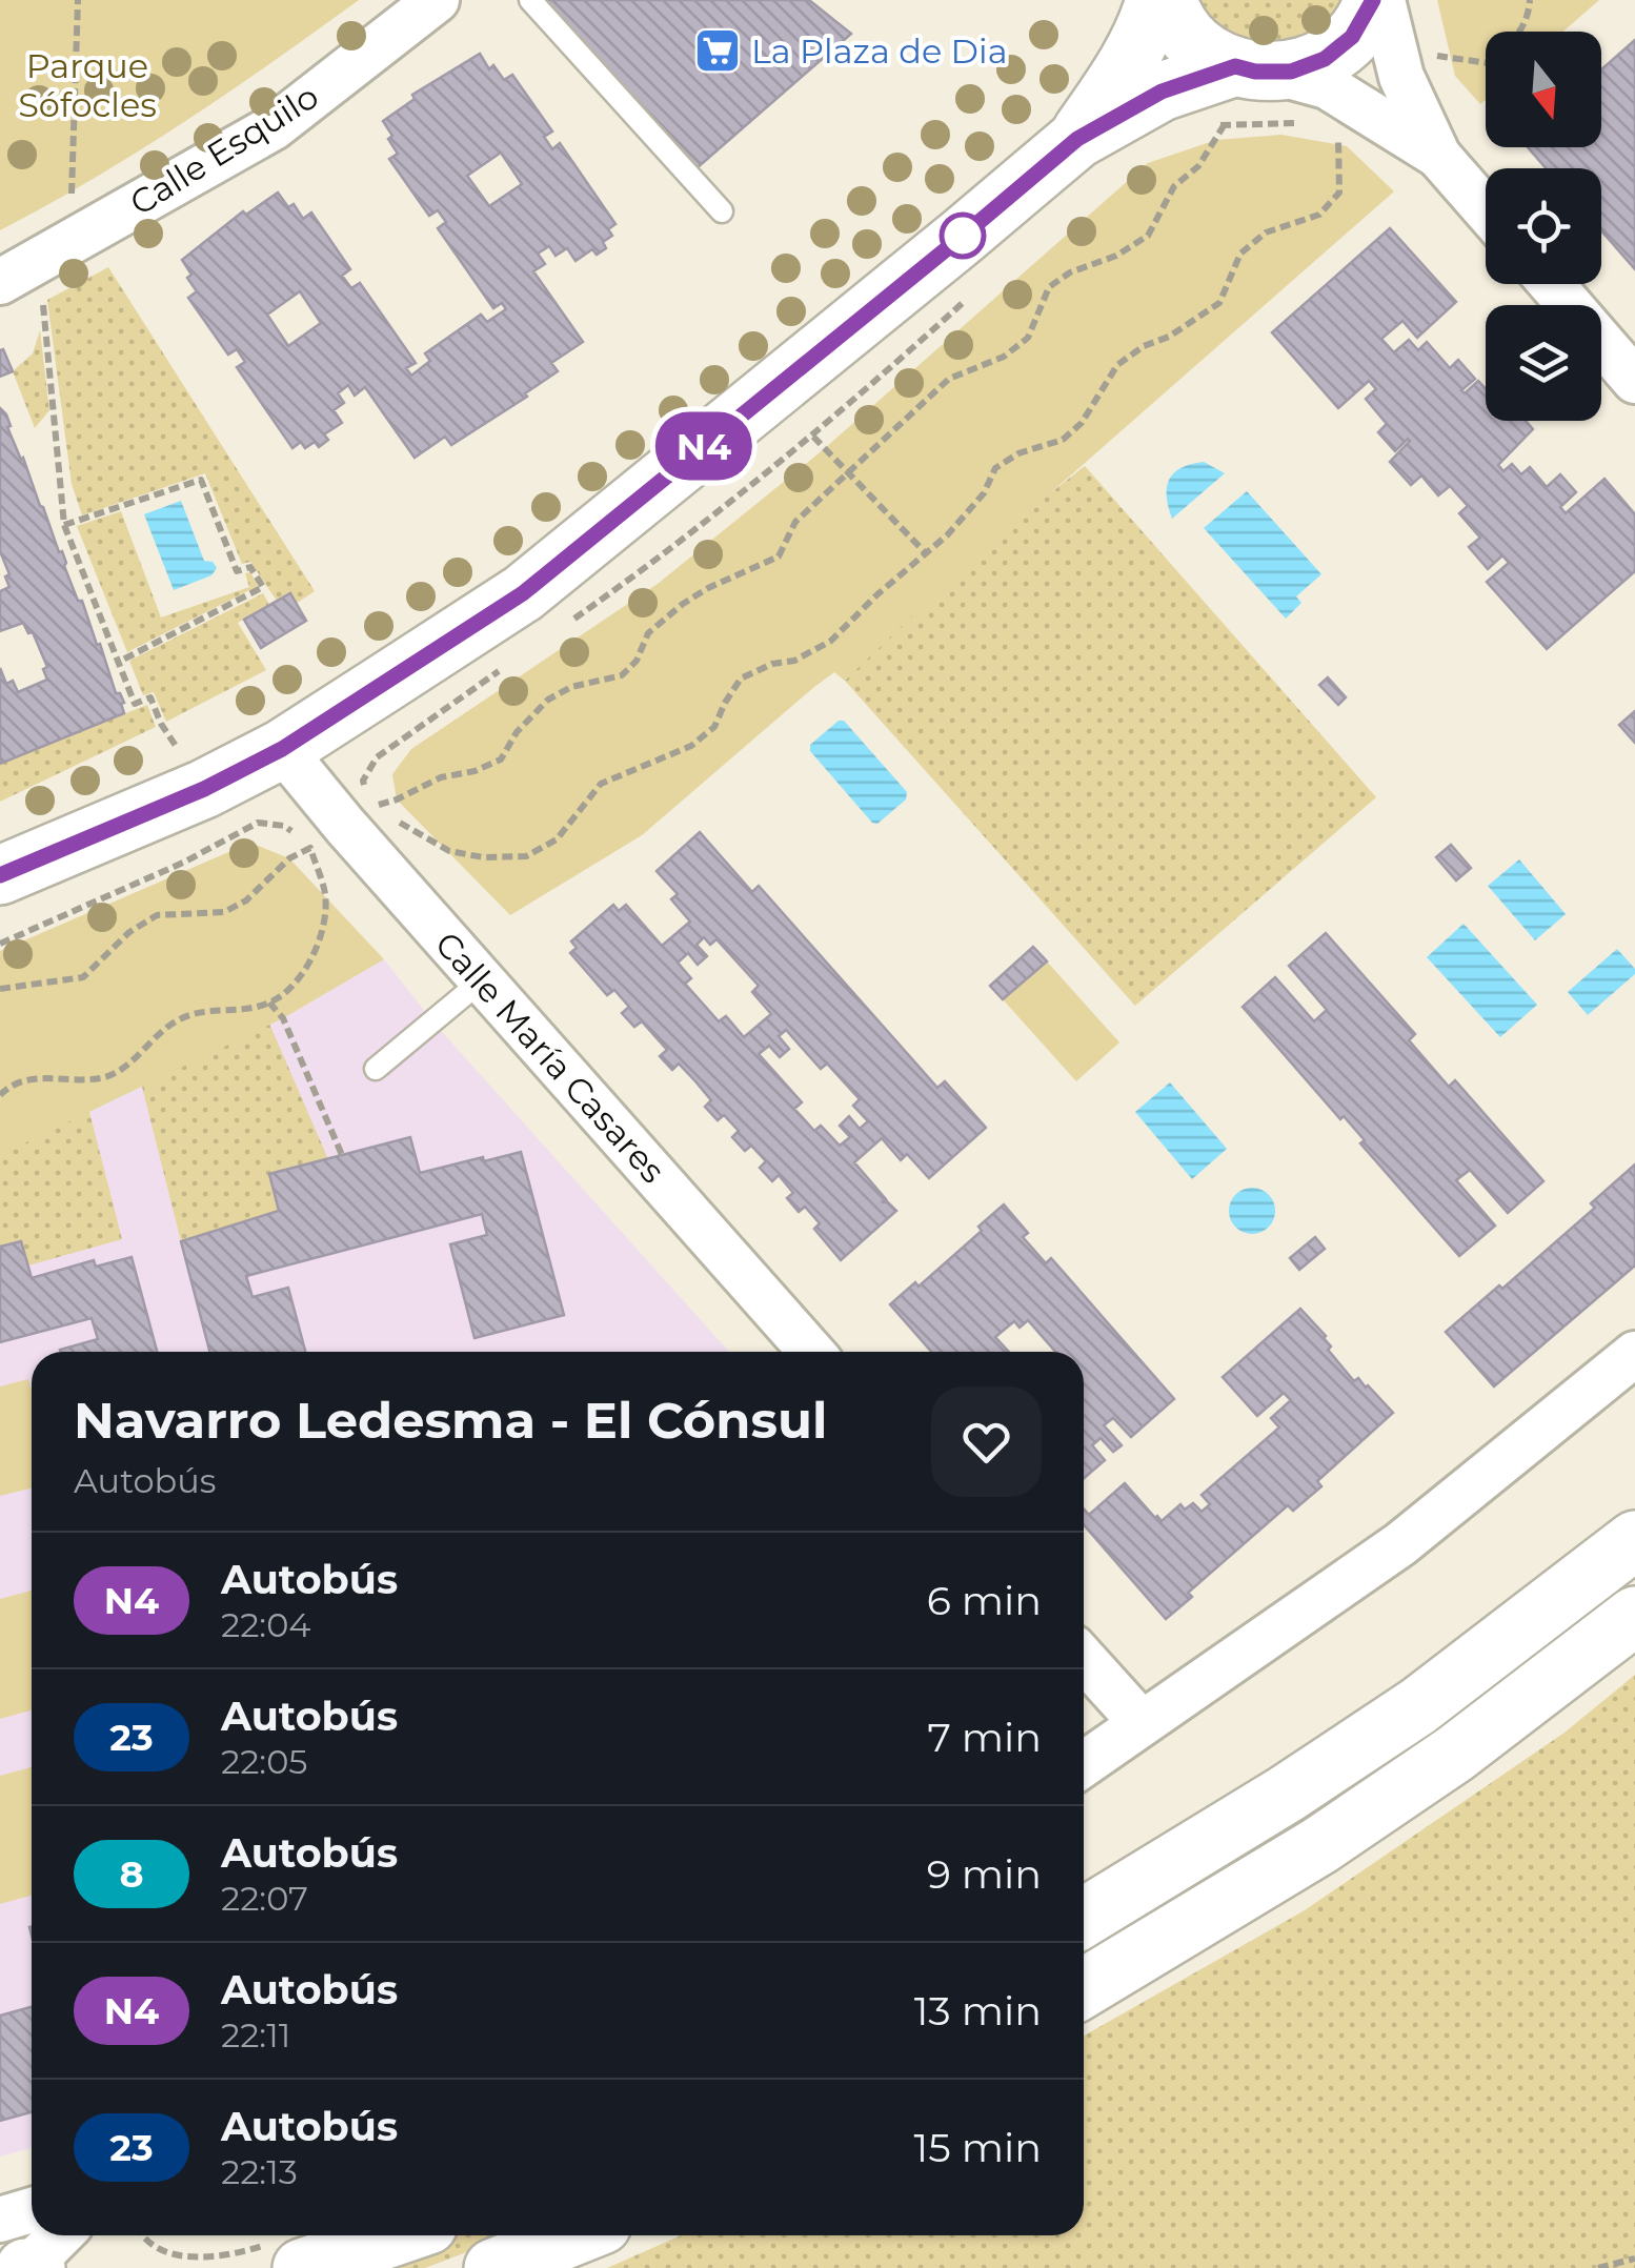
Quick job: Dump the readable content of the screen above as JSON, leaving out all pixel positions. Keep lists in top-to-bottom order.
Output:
{
  "streets": {
    "street": ["Calle Esquilo", "Calle María Casares"]
  },
  "parks": ["Parque Sófocles"],
  "places": {
    "supermarket": ["La Plaza de Dia"]
  },
  "lines": ["bus line N4"],
  "north": "bottom",
  "page": {
    "on_map": "N4",
    "heading": ["Navarro Ledesma - El Cónsul", "Autobús"],
    "list": [
      {
        "mark": "N4",
        "name": "Autobús",
        "note": "22:04",
        "value": "6 min"
      },
      {
        "mark": "23",
        "name": "Autobús",
        "note": "22:05",
        "value": "7 min"
      },
      {
        "mark": "8",
        "name": "Autobús",
        "note": "22:07",
        "value": "9 min"
      },
      {
        "mark": "N4",
        "name": "Autobús",
        "note": "22:11",
        "value": "13 min"
      },
      {
        "mark": "23",
        "name": "Autobús",
        "note": "22:13",
        "value": "15 min"
      }
    ]
  }
}
